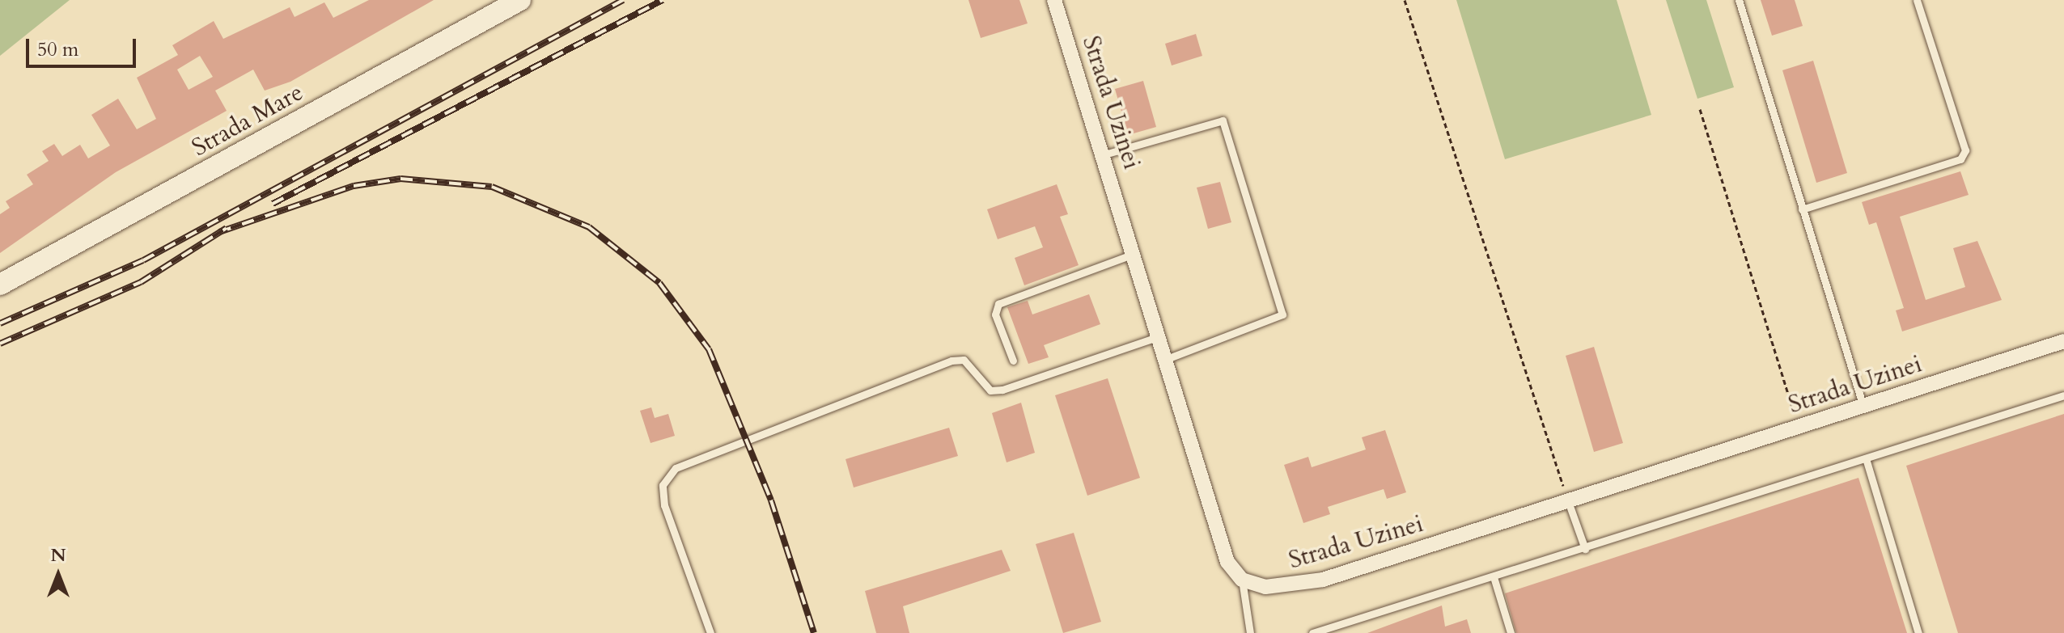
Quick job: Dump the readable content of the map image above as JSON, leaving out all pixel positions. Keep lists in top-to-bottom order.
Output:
{
  "streets": {
    "main road": ["Strada Mare"],
    "street": ["Strada Uzinei"]
  },
  "scale_bar": "50 m",
  "north": "top"
}
